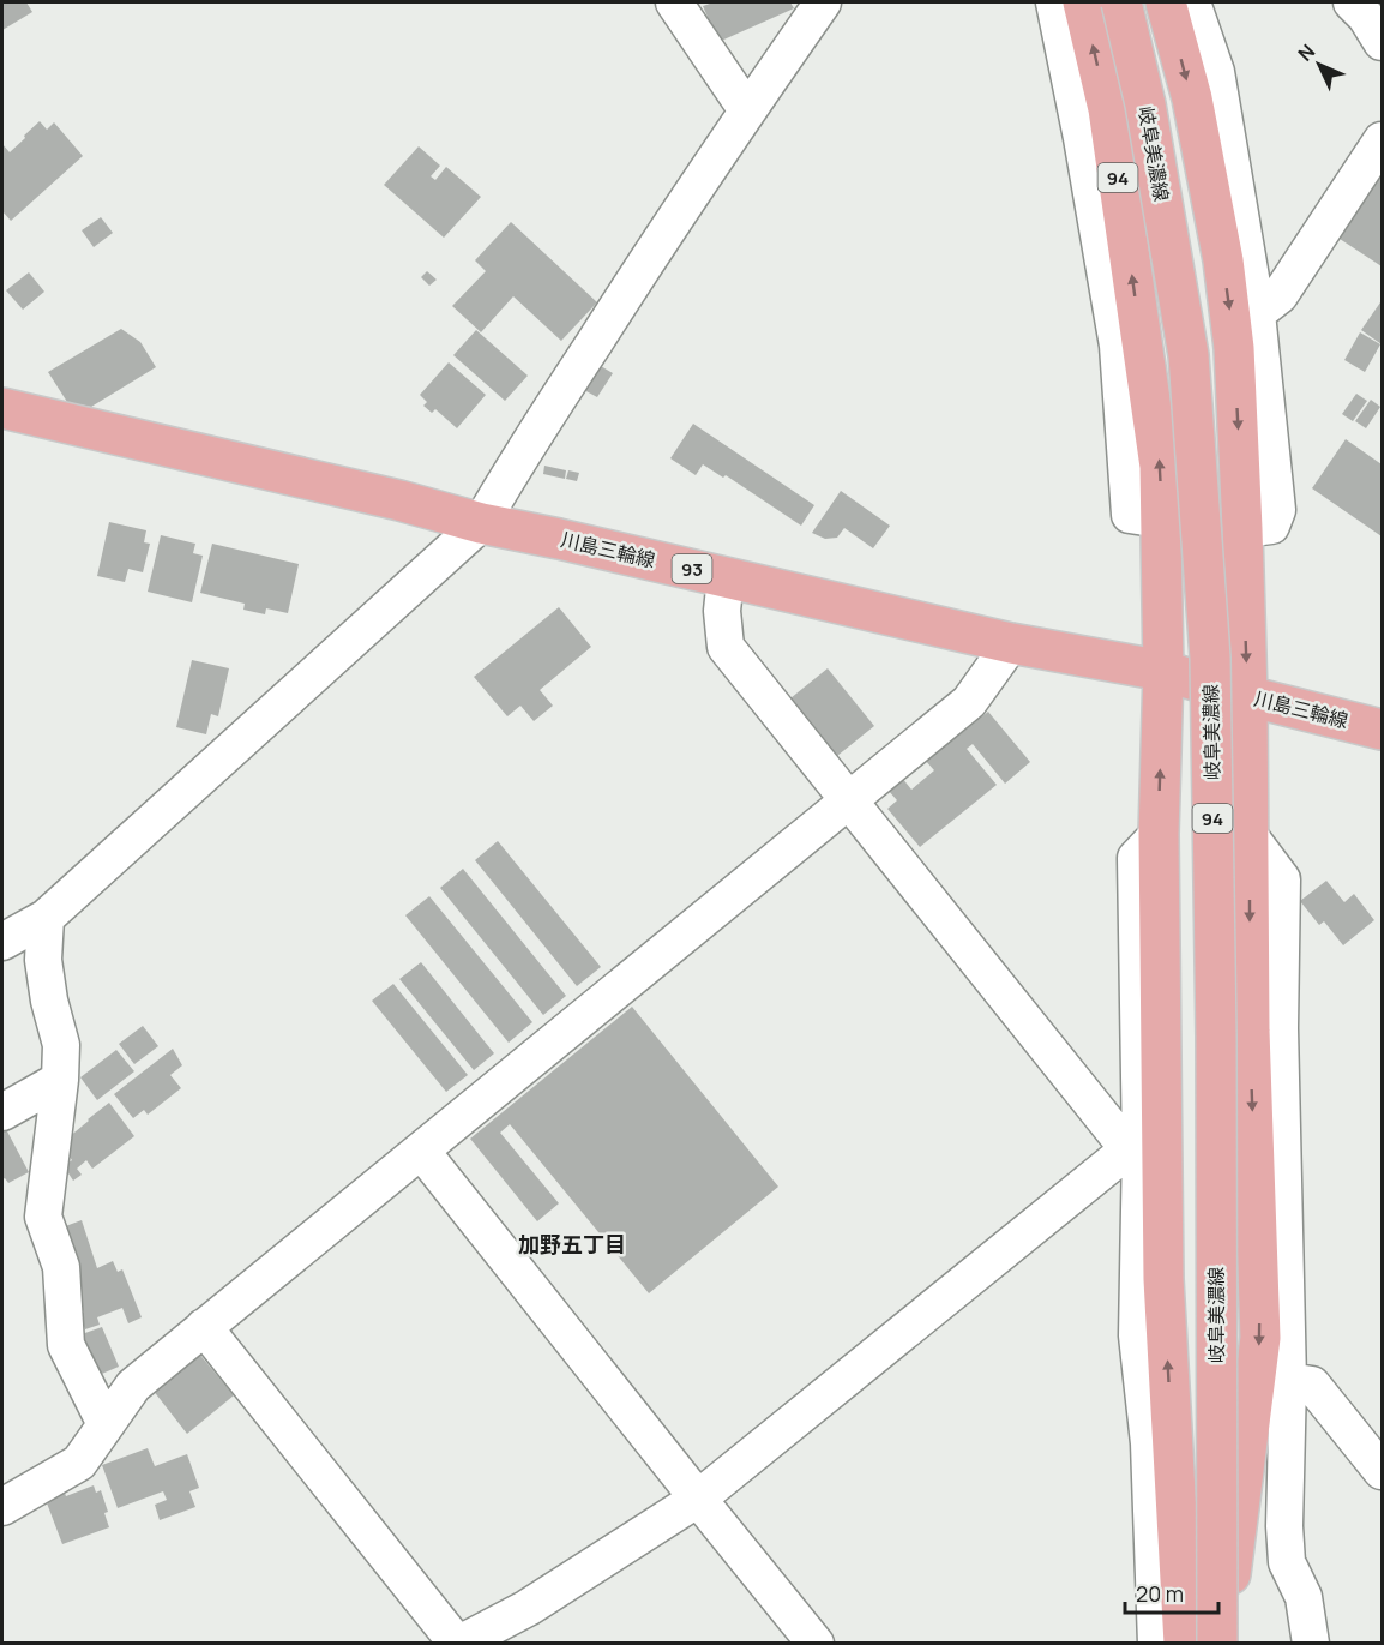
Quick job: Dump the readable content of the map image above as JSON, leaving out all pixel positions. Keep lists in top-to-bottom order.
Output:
{
  "streets": {
    "main road": [
      "岐阜美濃線",
      "94",
      "川島三輪線",
      "93"
    ]
  },
  "crossings": [
    ["岐阜美濃線", "94"],
    ["94", "川島三輪線"]
  ],
  "districts": ["加野五丁目"],
  "scale_bar": "20 m",
  "north": "top left"
}
